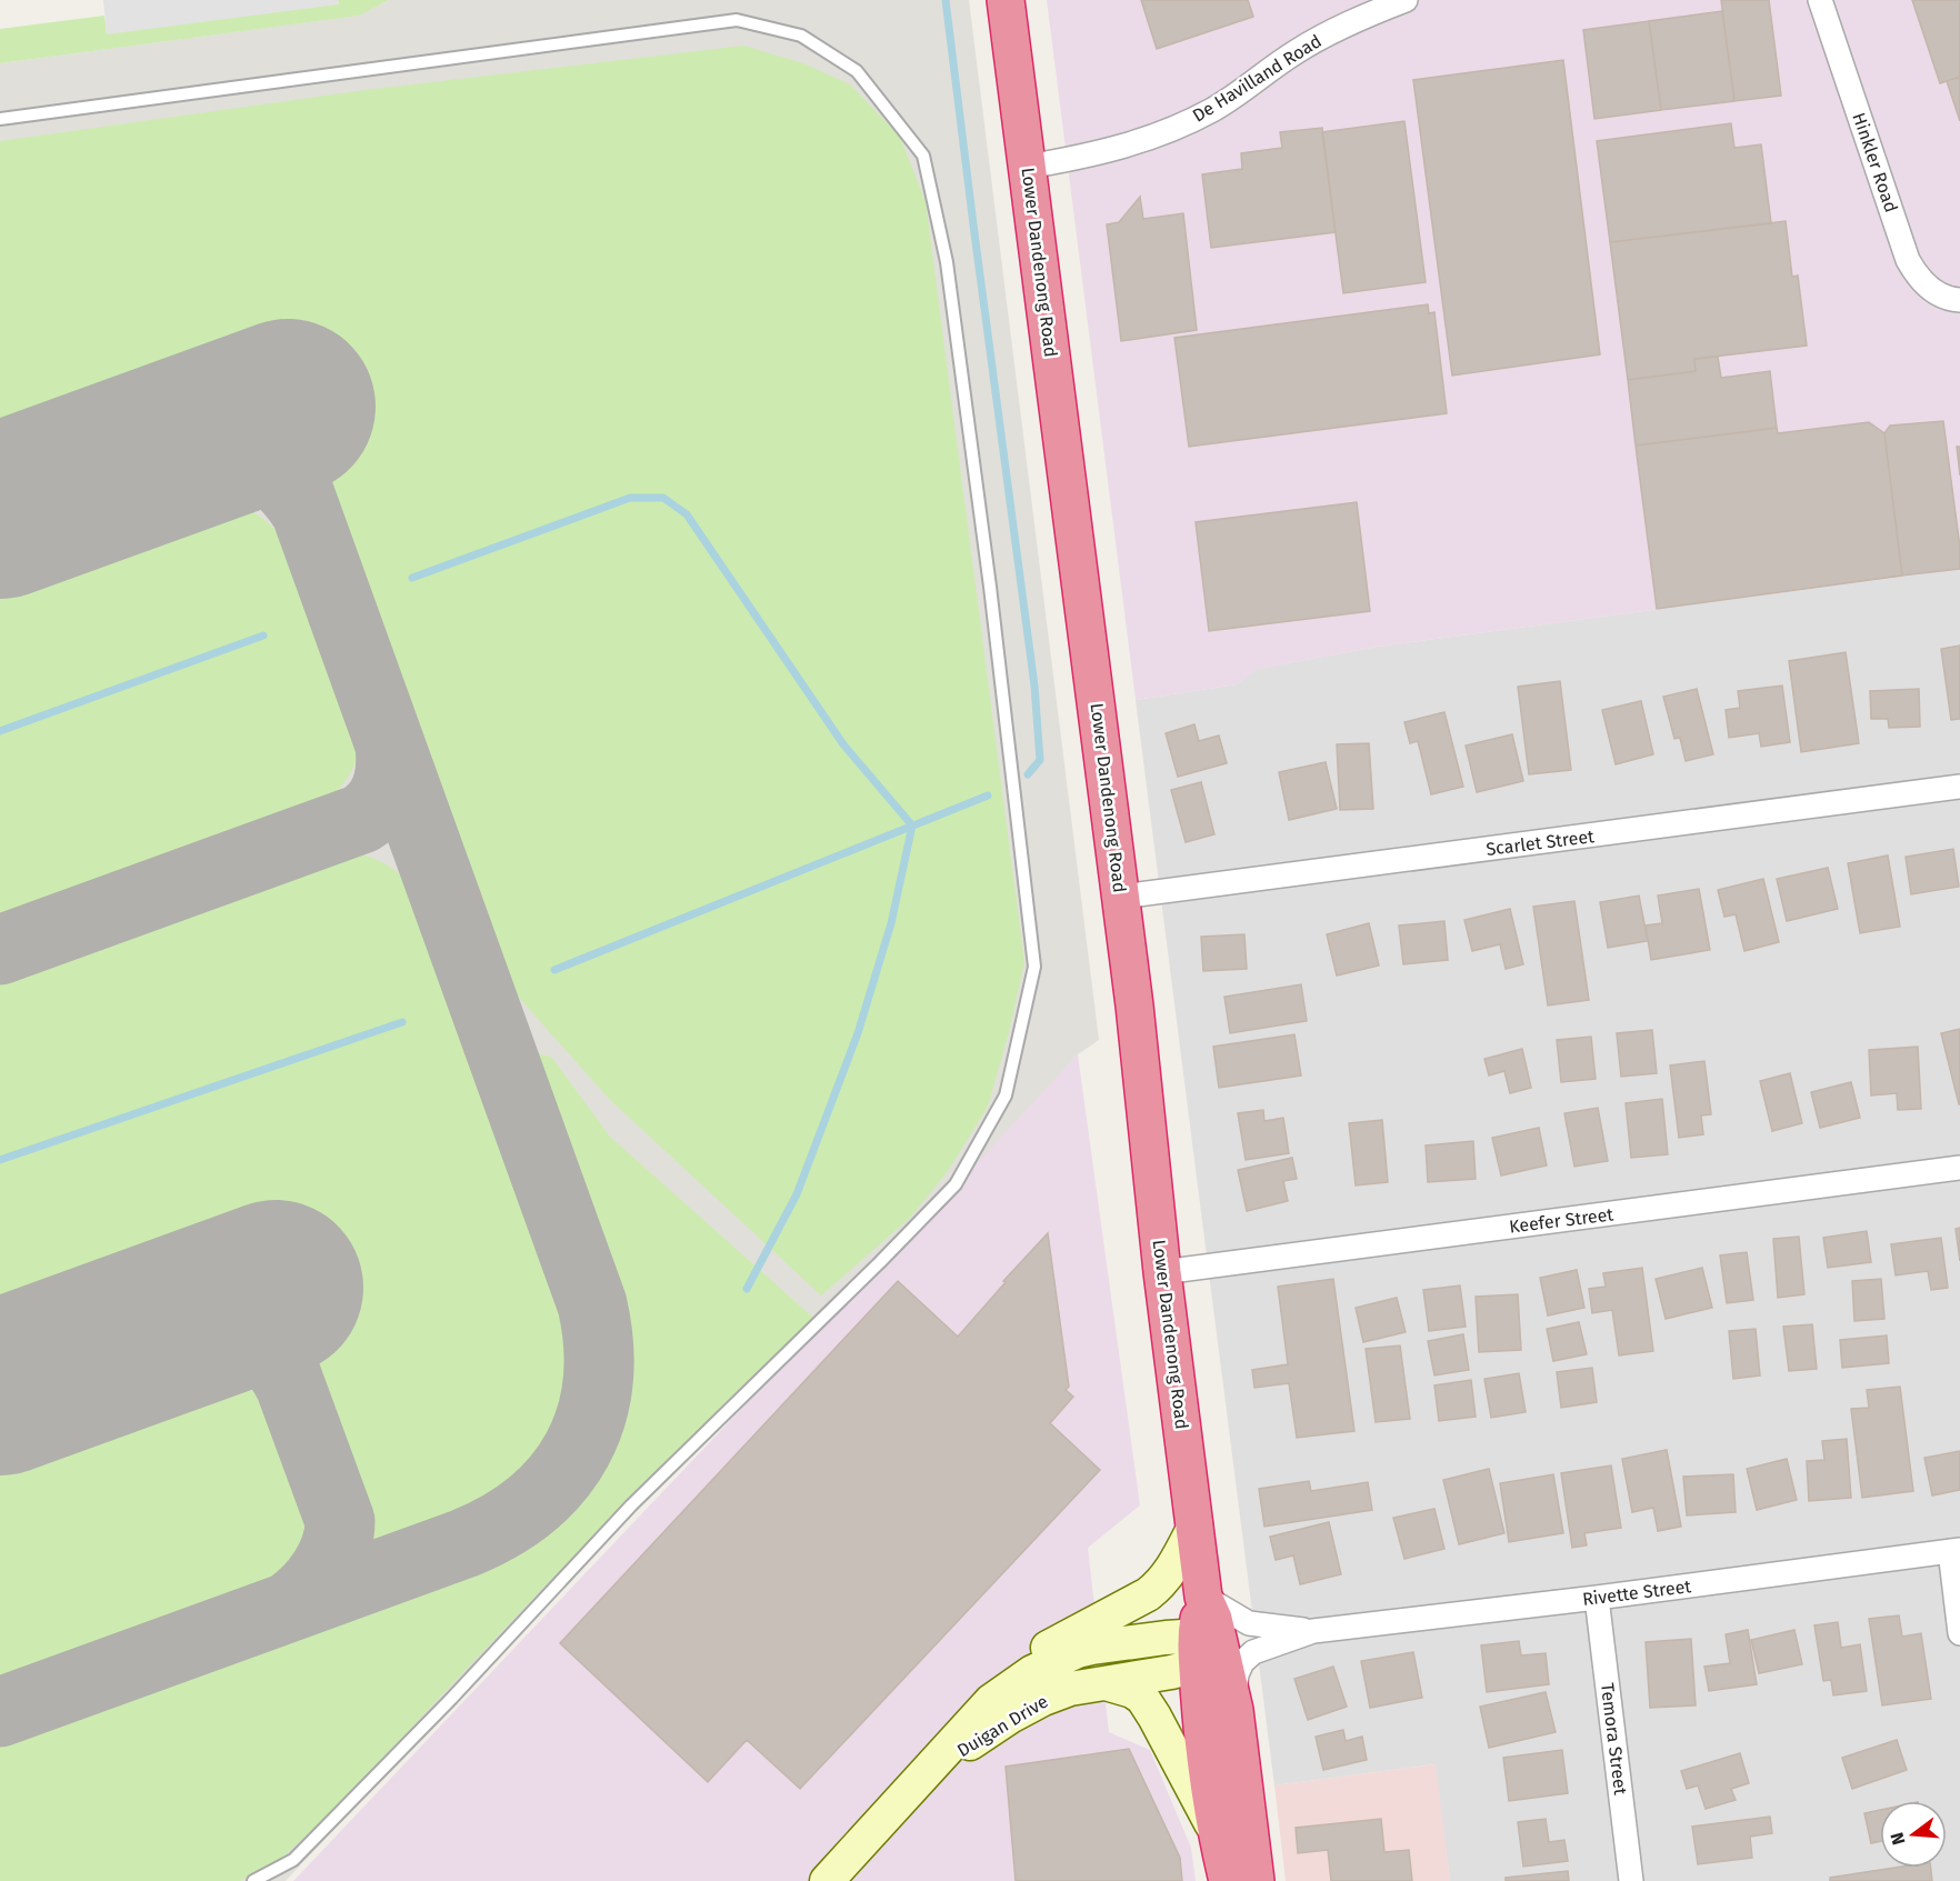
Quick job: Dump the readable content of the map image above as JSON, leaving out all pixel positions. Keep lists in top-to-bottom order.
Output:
{
  "streets": {
    "highway": ["Lower Dandenong Road"],
    "main road": ["Duigan Drive"],
    "street": [
      "De Havilland Road",
      "Hinkler Road",
      "Scarlet Street",
      "Keefer Street",
      "Rivette Street",
      "Temora Street"
    ]
  },
  "crossings": [
    ["De Havilland Road", "Lower Dandenong Road"],
    ["Lower Dandenong Road", "Scarlet Street"],
    ["Lower Dandenong Road", "Keefer Street"],
    ["Lower Dandenong Road", "Rivette Street"],
    ["Lower Dandenong Road", "Duigan Drive"],
    ["Rivette Street", "Temora Street"]
  ],
  "north": "left"
}
